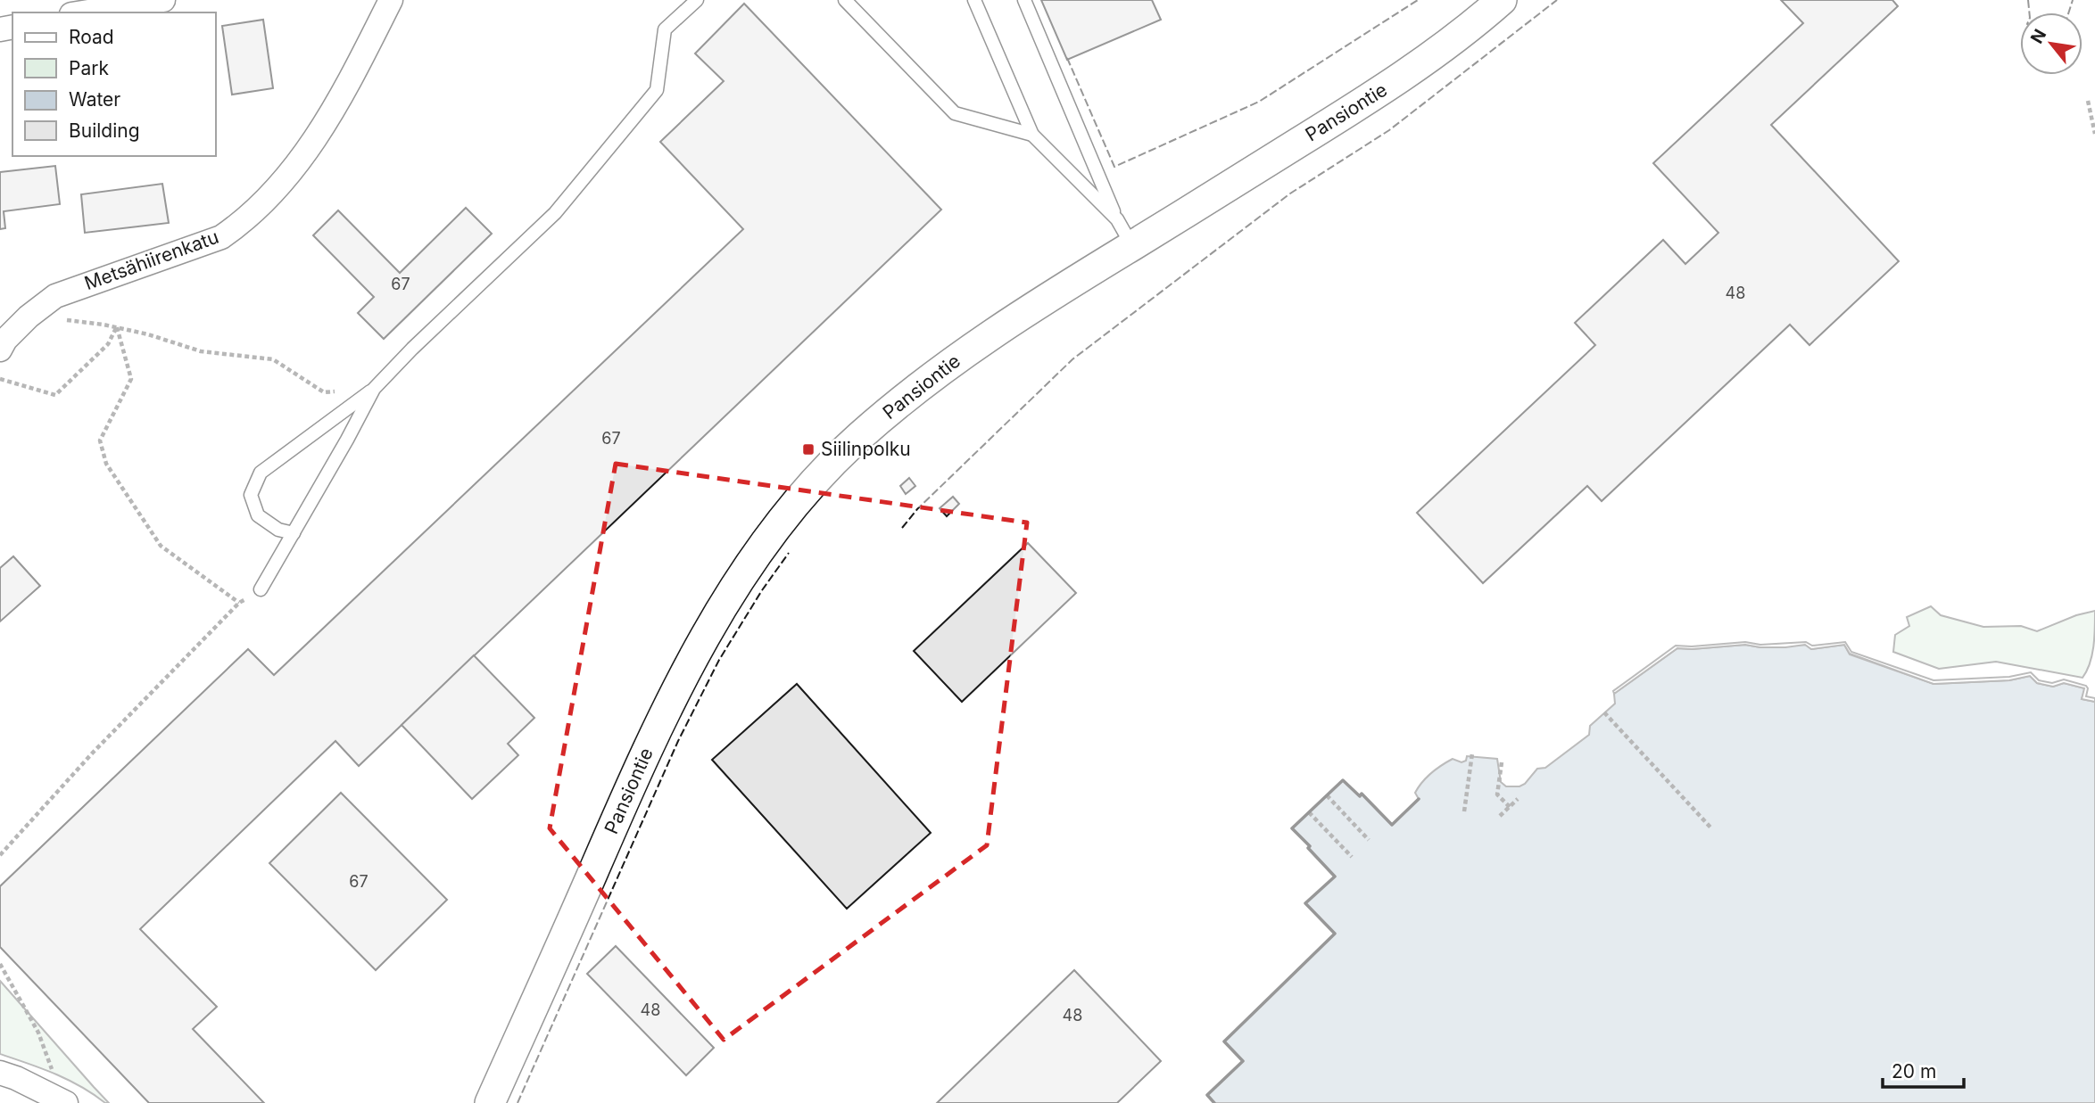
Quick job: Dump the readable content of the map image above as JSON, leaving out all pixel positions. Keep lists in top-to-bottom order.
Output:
{
  "streets": {
    "street": ["Pansiontie", "Metsähiirenkatu"]
  },
  "places": {
    "transit": ["Siilinpolku"]
  },
  "house_numbers": [
    "67",
    "48",
    "67",
    "67",
    "48",
    "48"
  ],
  "legend": [
    "Road",
    "Park",
    "Water",
    "Building"
  ],
  "scale_bar": "20 m",
  "north": "top left"
}
